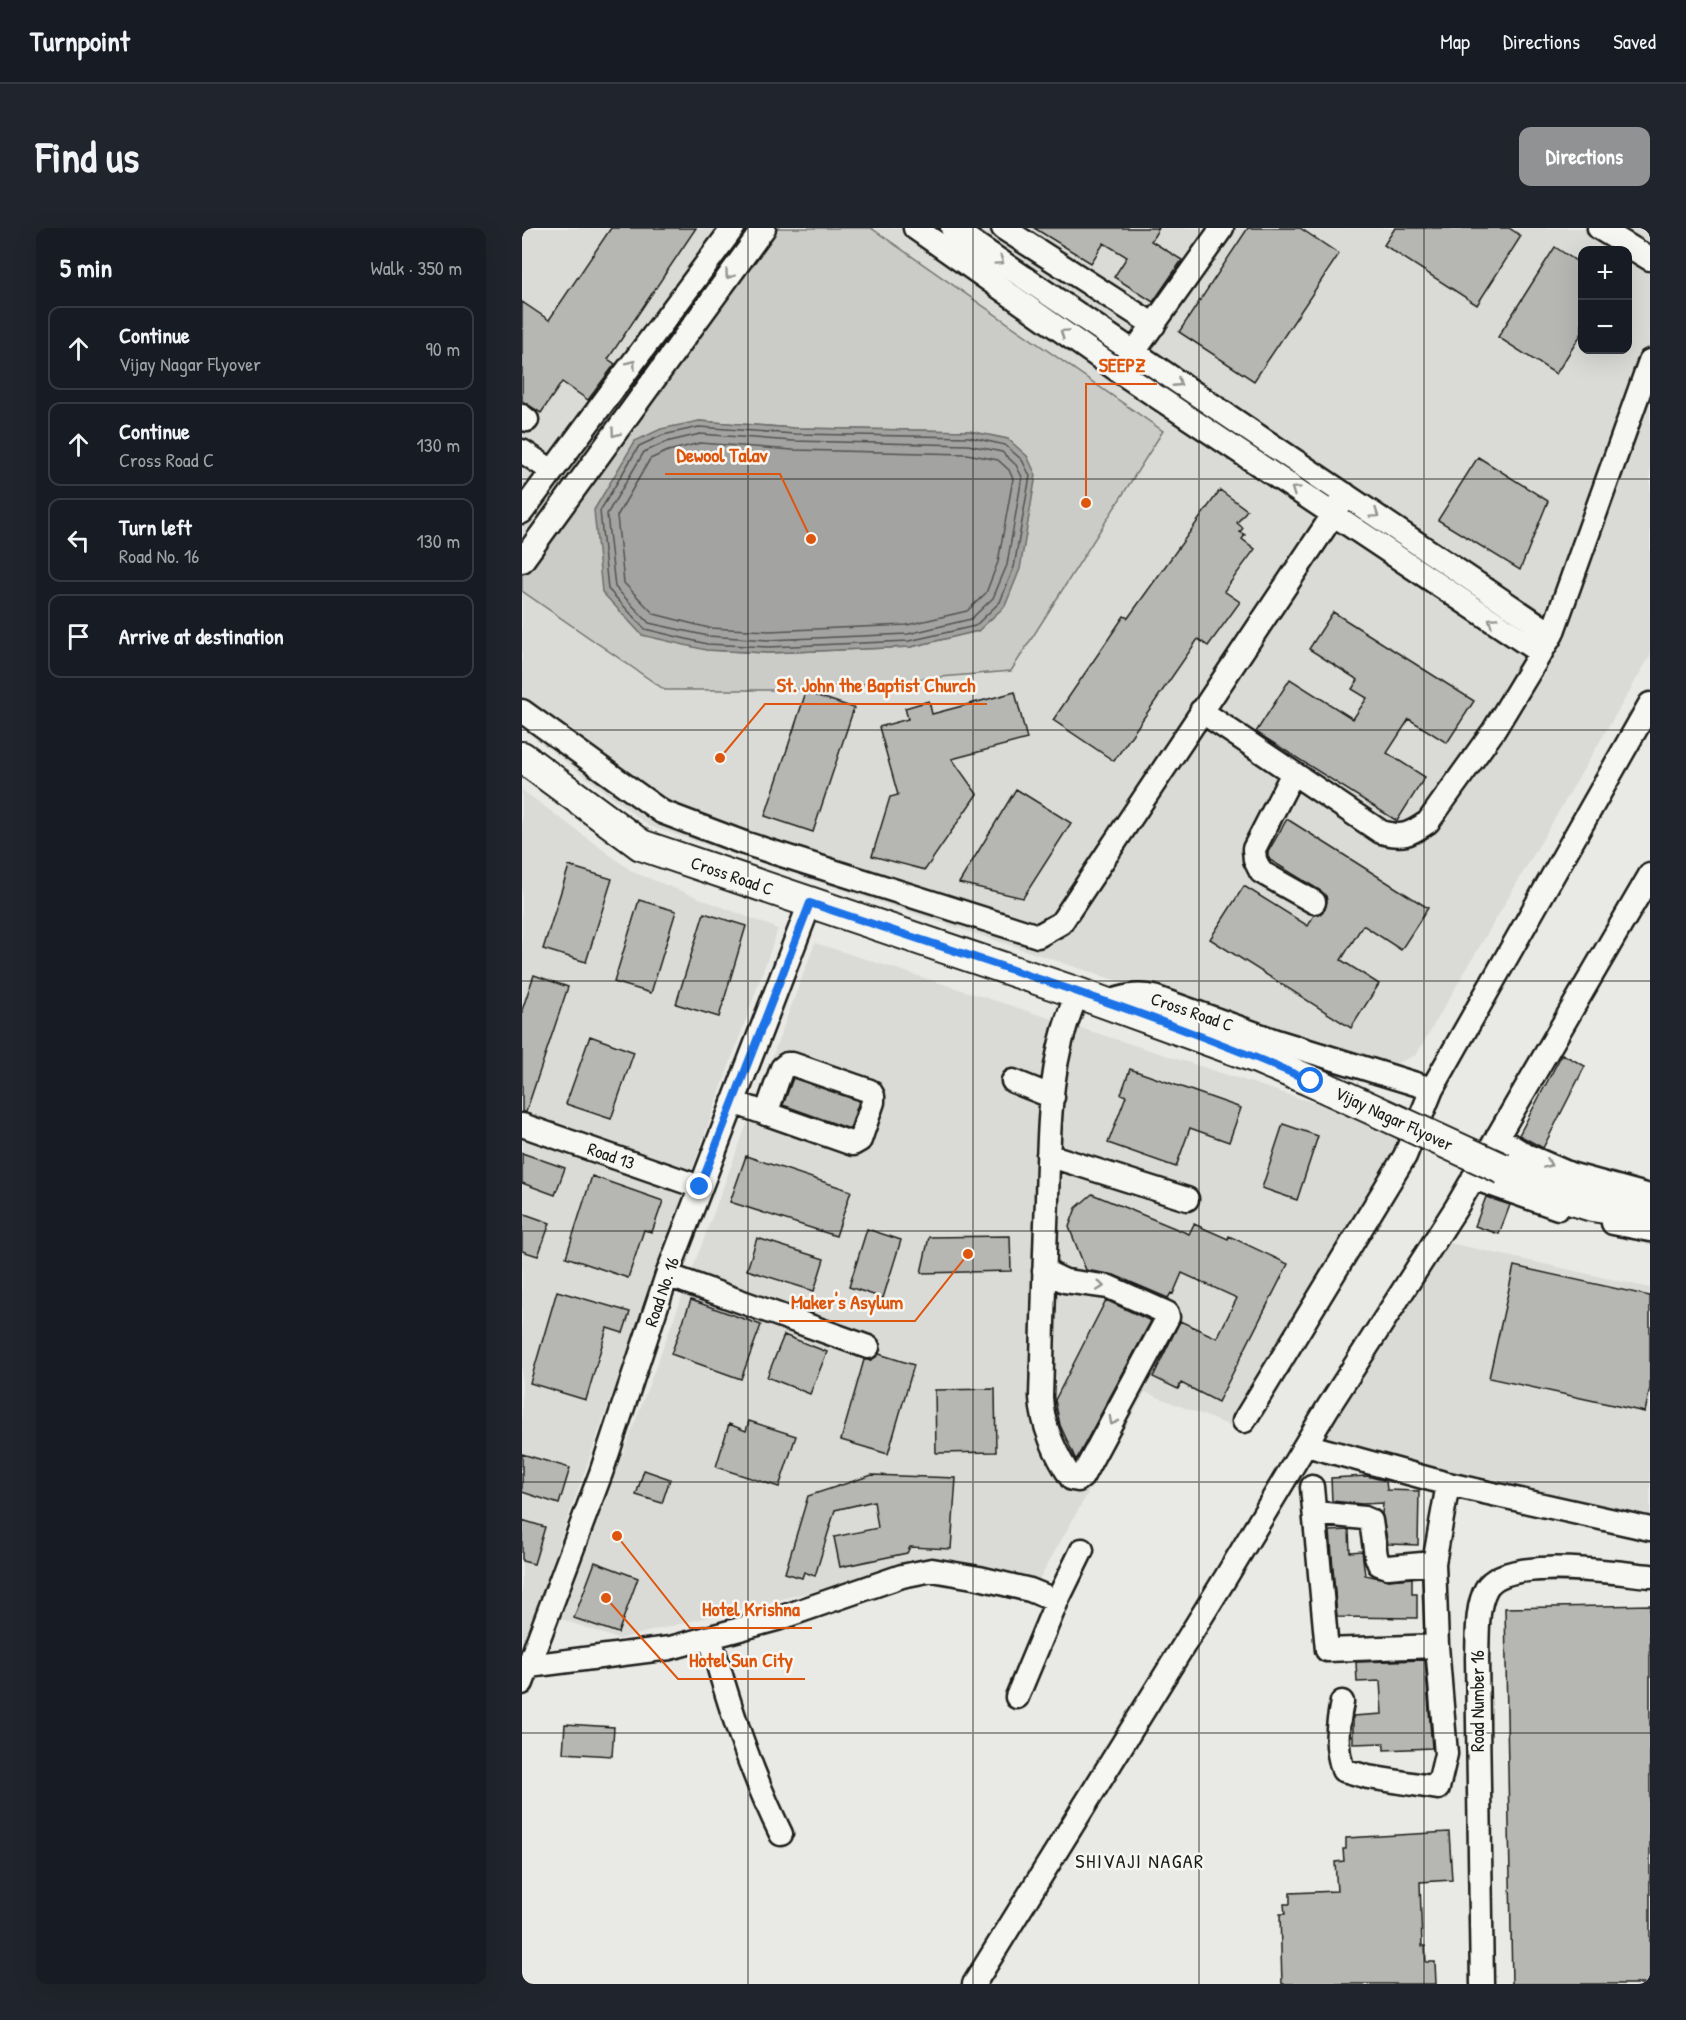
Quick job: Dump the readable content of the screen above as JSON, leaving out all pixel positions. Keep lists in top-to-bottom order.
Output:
{
  "streets": {
    "main road": ["Cross Road C", "Vijay Nagar Flyover"],
    "street": ["Road 13", "Road No. 16", "Road Number 16"]
  },
  "crossings": [
    ["Cross Road C", "Vijay Nagar Flyover"],
    ["Cross Road C", "Road No. 16"],
    ["Road 13", "Road No. 16"]
  ],
  "districts": ["SHIVAJI NAGAR"],
  "places": [
    "SEEPZ",
    "Dewool Talav",
    "St. John the Baptist Church",
    "Maker's Asylum",
    "Hotel Krishna",
    "Hotel Sun City"
  ],
  "page": {
    "header": "Turnpoint",
    "nav": ["Map", "Directions", "Saved"],
    "buttons": "Directions",
    "title": "Find us",
    "heading": ["5 min", "Walk · 350 m"],
    "map_buttons": ["+", "−"],
    "list": [
      ["Continue", "Vijay Nagar Flyover", "90 m"],
      ["Continue", "Cross Road C", "130 m"],
      ["Turn left", "Road No. 16", "130 m"],
      "Arrive at destination"
    ]
  }
}
